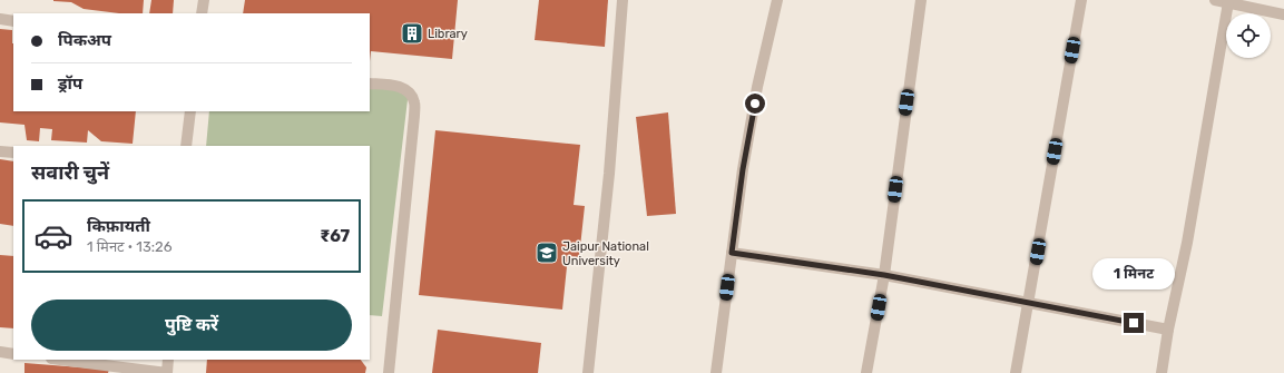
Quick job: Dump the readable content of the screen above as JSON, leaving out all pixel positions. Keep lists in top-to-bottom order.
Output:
{
  "places": {
    "building": ["Library"],
    "school or university": ["Jaipur National University"]
  },
  "page": {
    "banner": ["पिकअप", "ड्रॉप"],
    "heading": "सवारी चुनें",
    "list": [
      {
        "name": "किफ़ायती",
        "note": "1 मिनट · 13:26",
        "value": "₹67"
      }
    ],
    "bubble": "1 मिनट",
    "buttons": "पुष्टि करें"
  }
}
